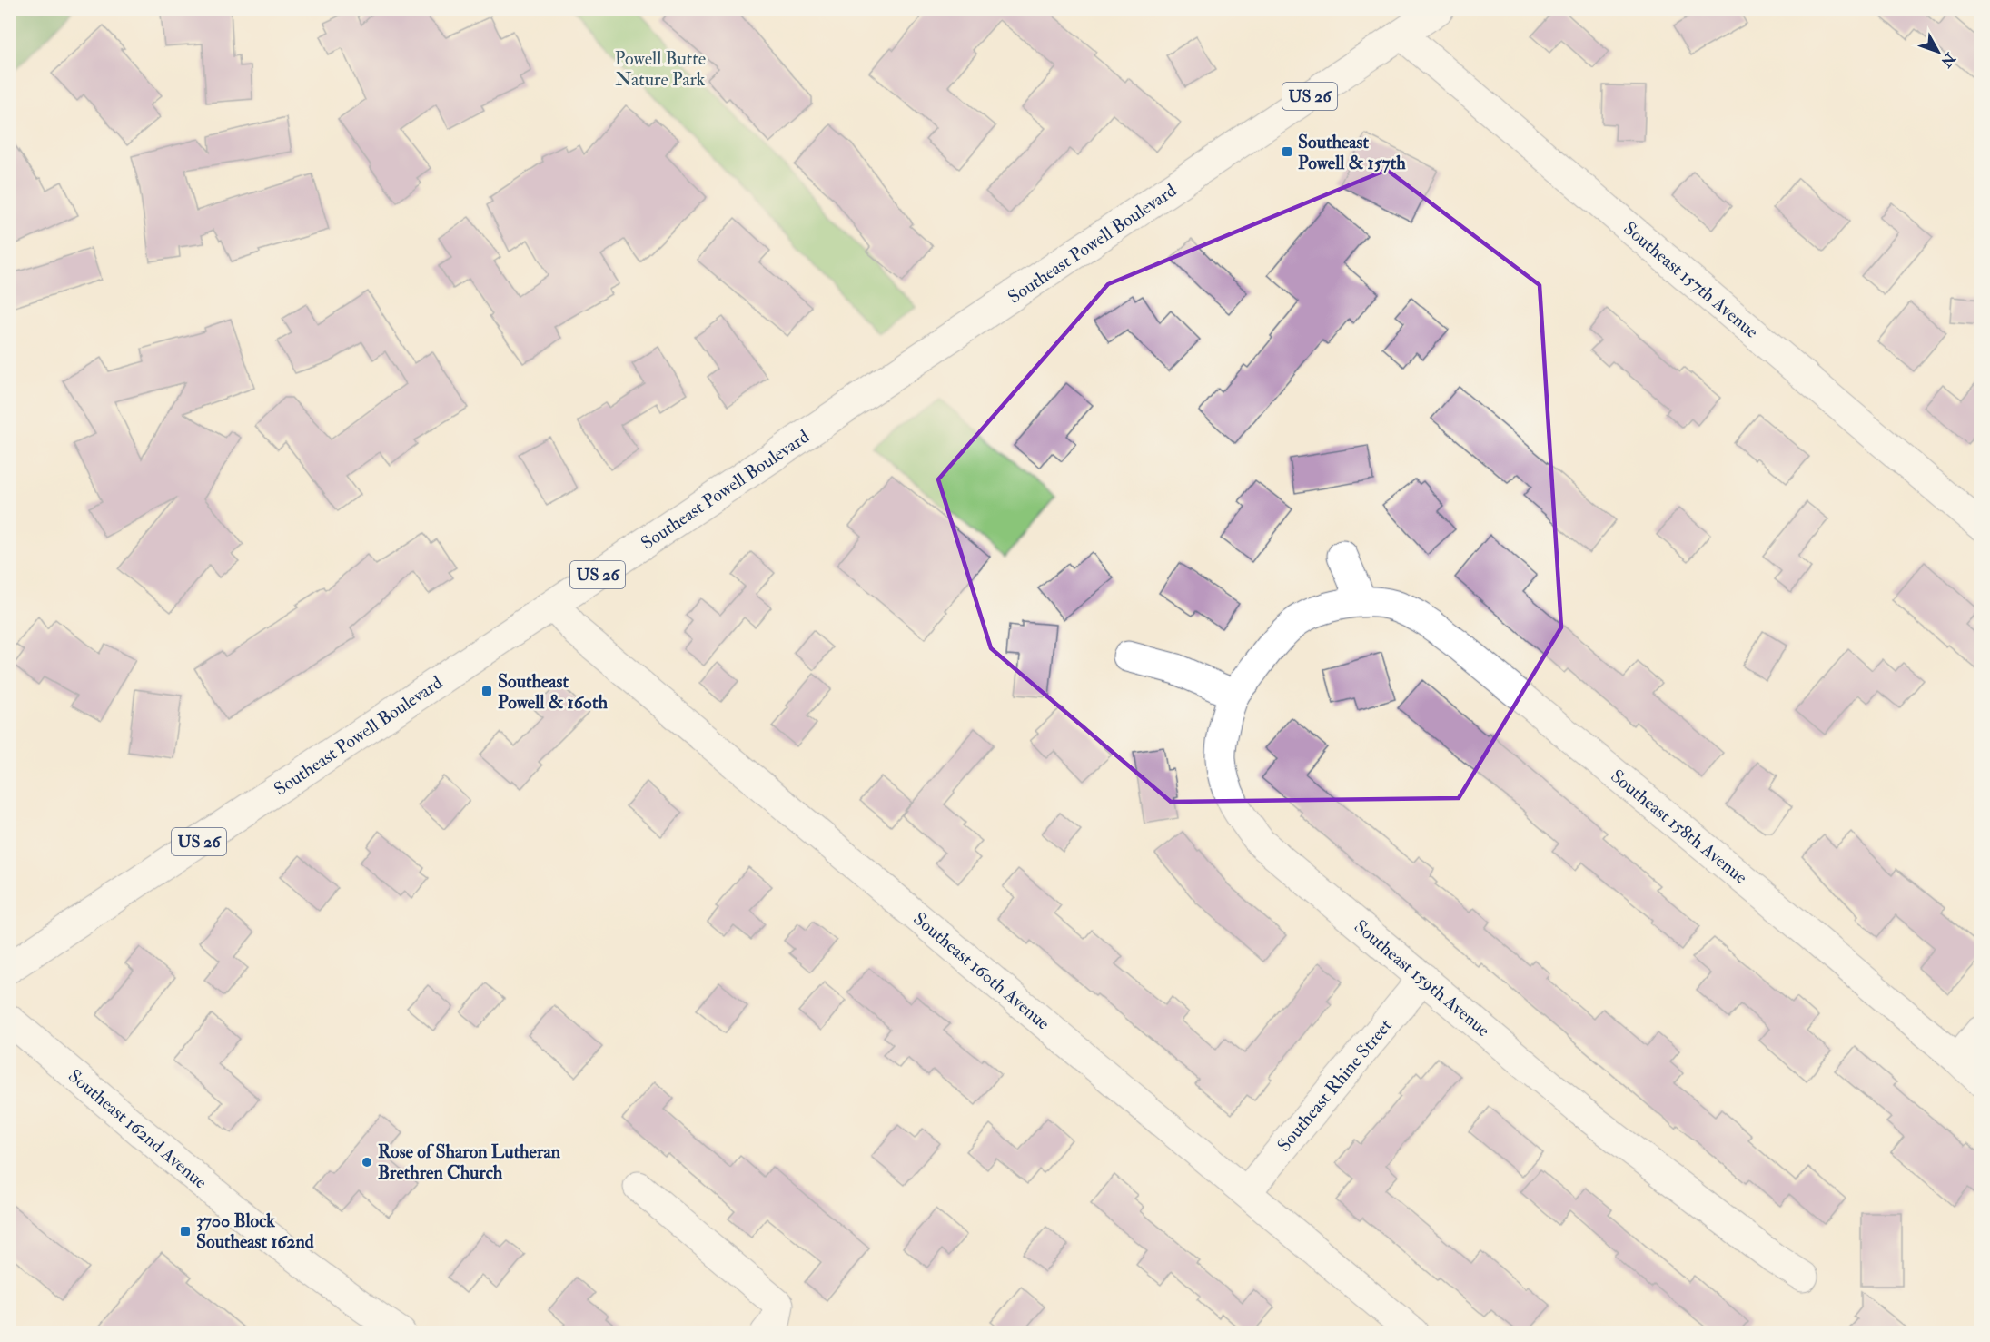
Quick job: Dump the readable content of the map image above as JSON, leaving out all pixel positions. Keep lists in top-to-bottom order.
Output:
{
  "streets": {
    "street": [
      "US 26",
      "Southeast Powell Boulevard",
      "Southeast 157th Avenue",
      "Southeast 158th Avenue",
      "Southeast 160th Avenue",
      "Southeast 159th Avenue",
      "Southeast Rhine Street",
      "Southeast 162nd Avenue"
    ]
  },
  "crossings": [
    ["Southeast Powell Boulevard", "Southeast 157th Avenue"],
    ["Southeast Powell Boulevard", "Southeast 160th Avenue"],
    ["Southeast 158th Avenue", "Southeast 159th Avenue"],
    ["Southeast 160th Avenue", "Southeast Rhine Street"],
    ["Southeast 159th Avenue", "Southeast Rhine Street"]
  ],
  "parks": ["Powell Butte Nature Park"],
  "places": {
    "transit": ["Southeast Powell & 157th", "Southeast Powell & 160th", "3700 Block Southeast 162nd"],
    "other": ["Rose of Sharon Lutheran Brethren Church"]
  },
  "north": "bottom right"
}
